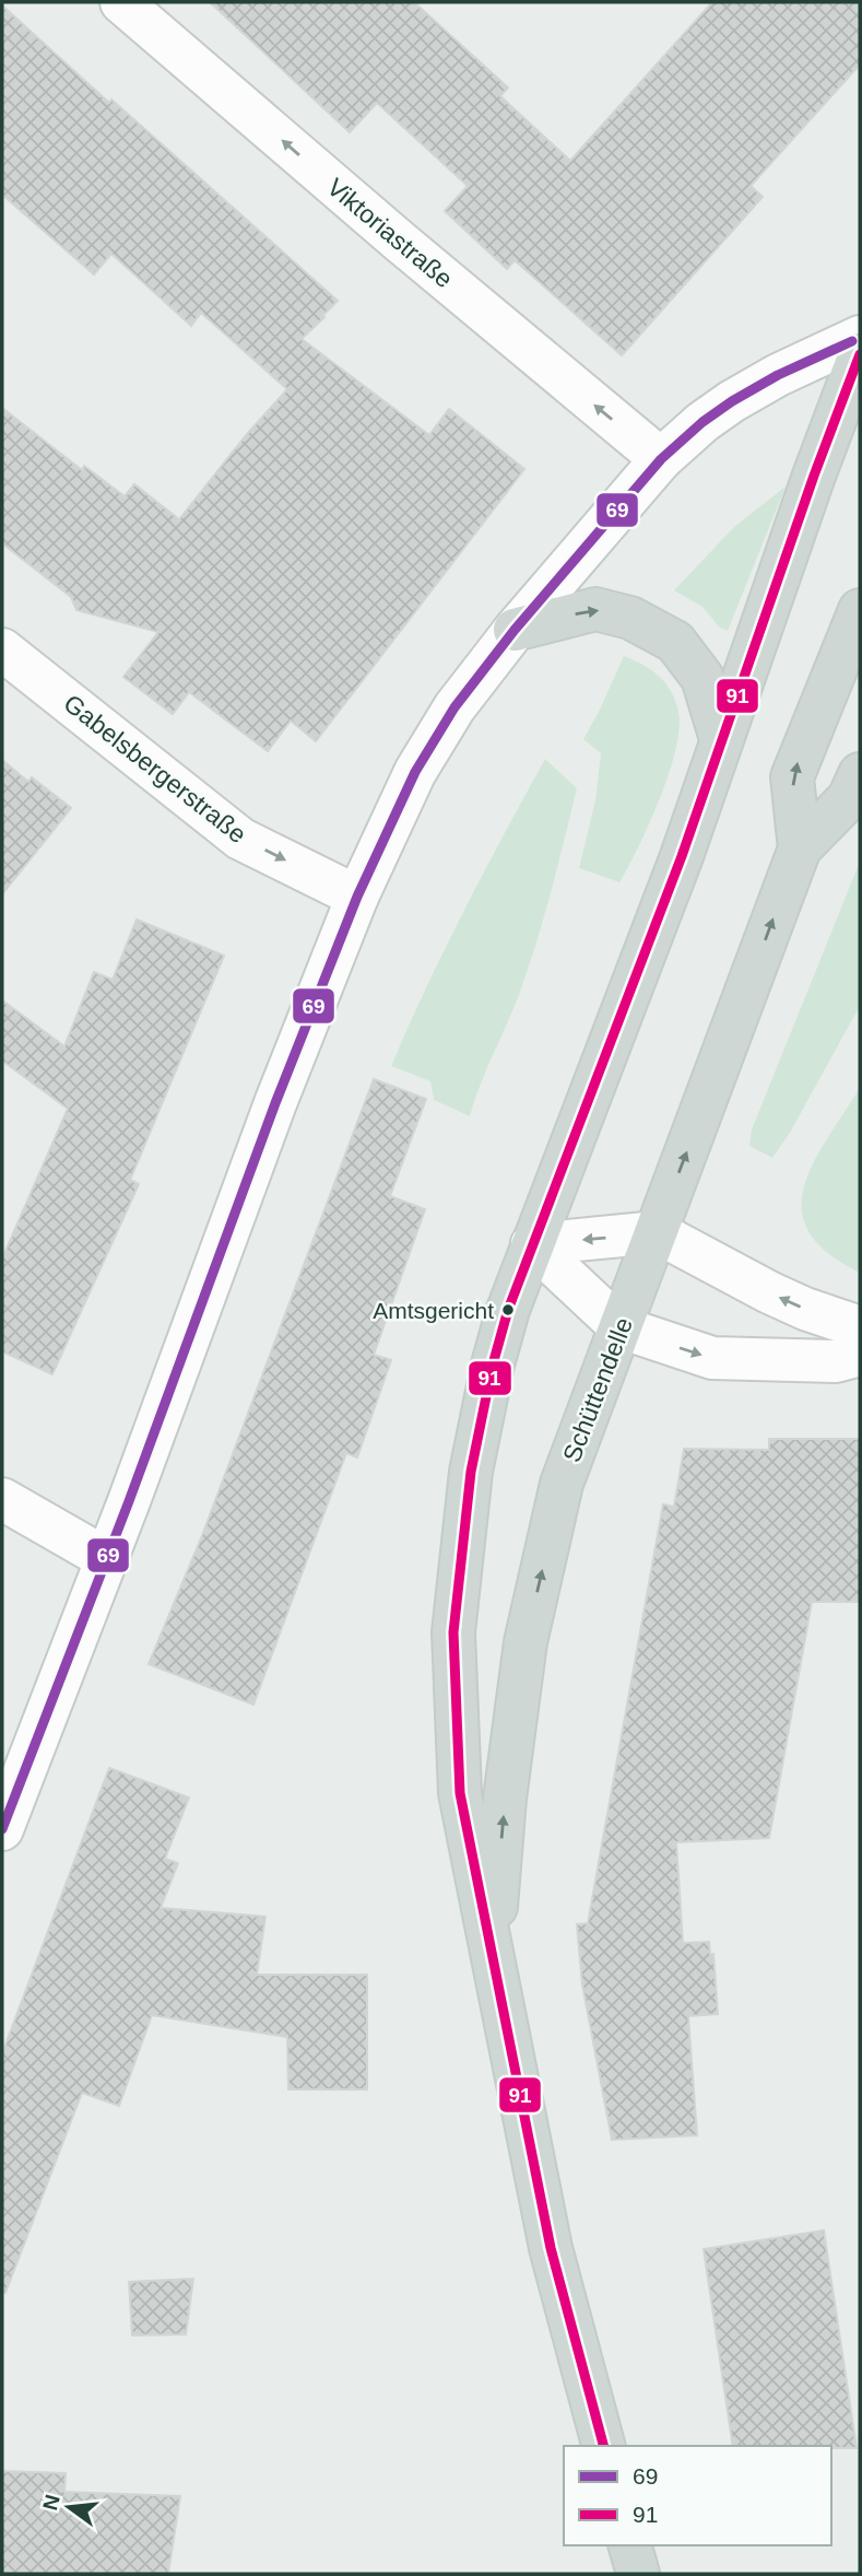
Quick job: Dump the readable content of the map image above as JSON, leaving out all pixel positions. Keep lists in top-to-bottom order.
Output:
{
  "streets": {
    "main road": ["Schüttendelle"],
    "street": ["Viktoriastraße", "Gabelsbergerstraße"]
  },
  "one_way": ["Viktoriastraße", "Gabelsbergerstraße"],
  "places": ["Amtsgericht"],
  "lines": ["transit line 69", "transit line 91"],
  "legend": ["69", "91"],
  "north": "left"
}
